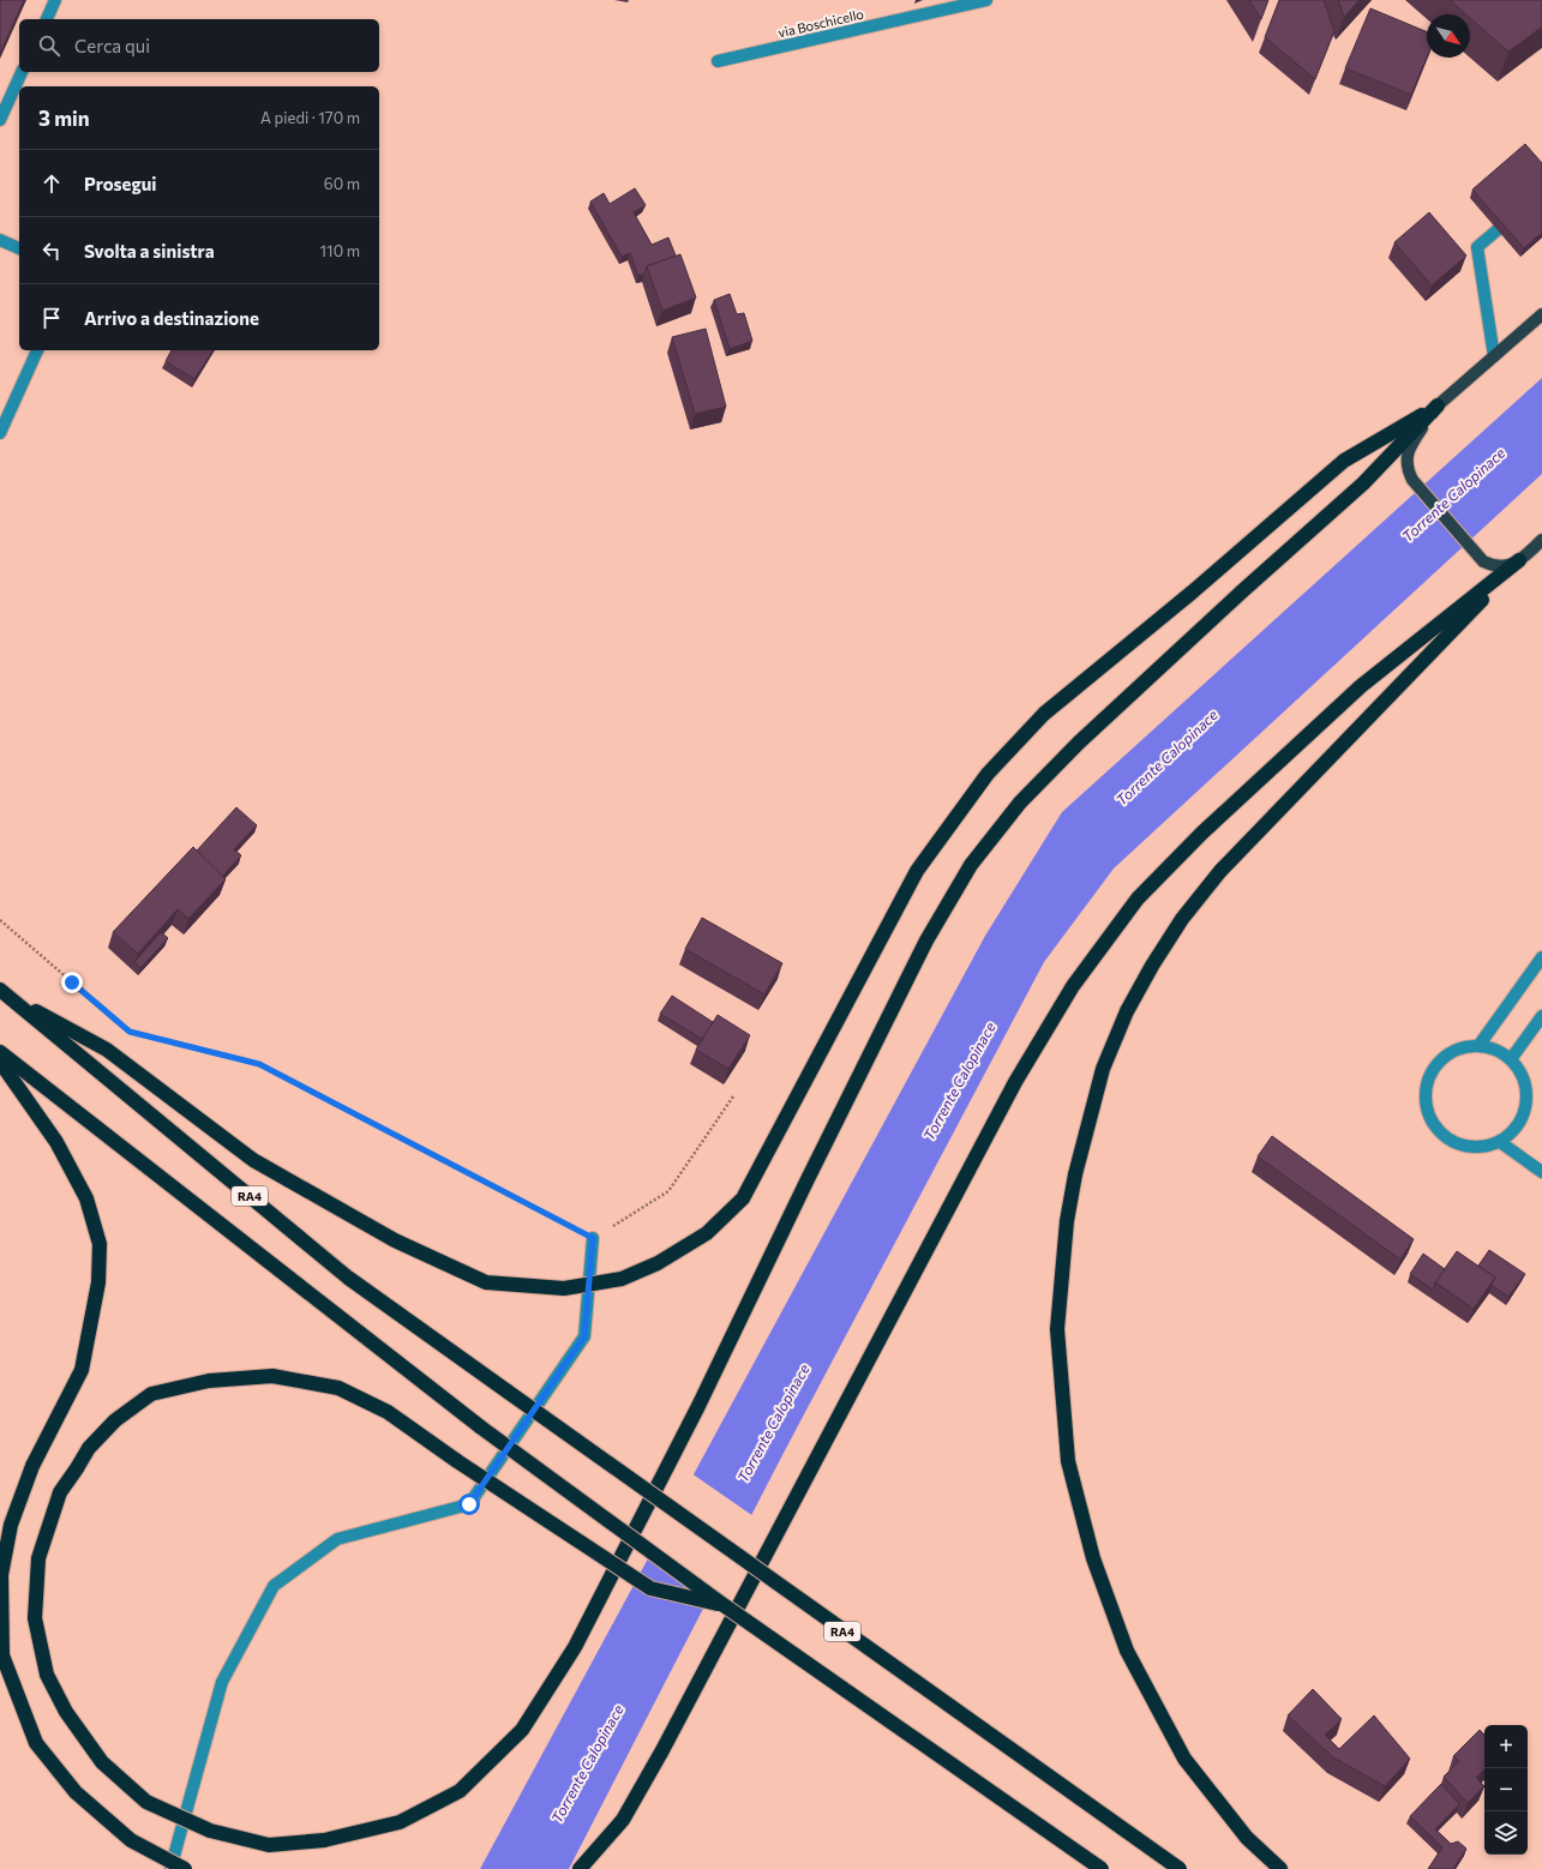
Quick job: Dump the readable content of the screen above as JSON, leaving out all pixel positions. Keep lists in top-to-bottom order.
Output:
{
  "streets": {
    "highway": ["RA4"],
    "street": ["via Boschicello"]
  },
  "water": ["Torrente Calopinace"],
  "north": "bottom right",
  "page": {
    "search": "Cerca qui",
    "heading": ["3 min", "A piedi · 170 m"],
    "list": [
      ["Prosegui", "60 m"],
      ["Svolta a sinistra", "110 m"],
      "Arrivo a destinazione"
    ],
    "map_buttons": ["+", "−"]
  }
}
